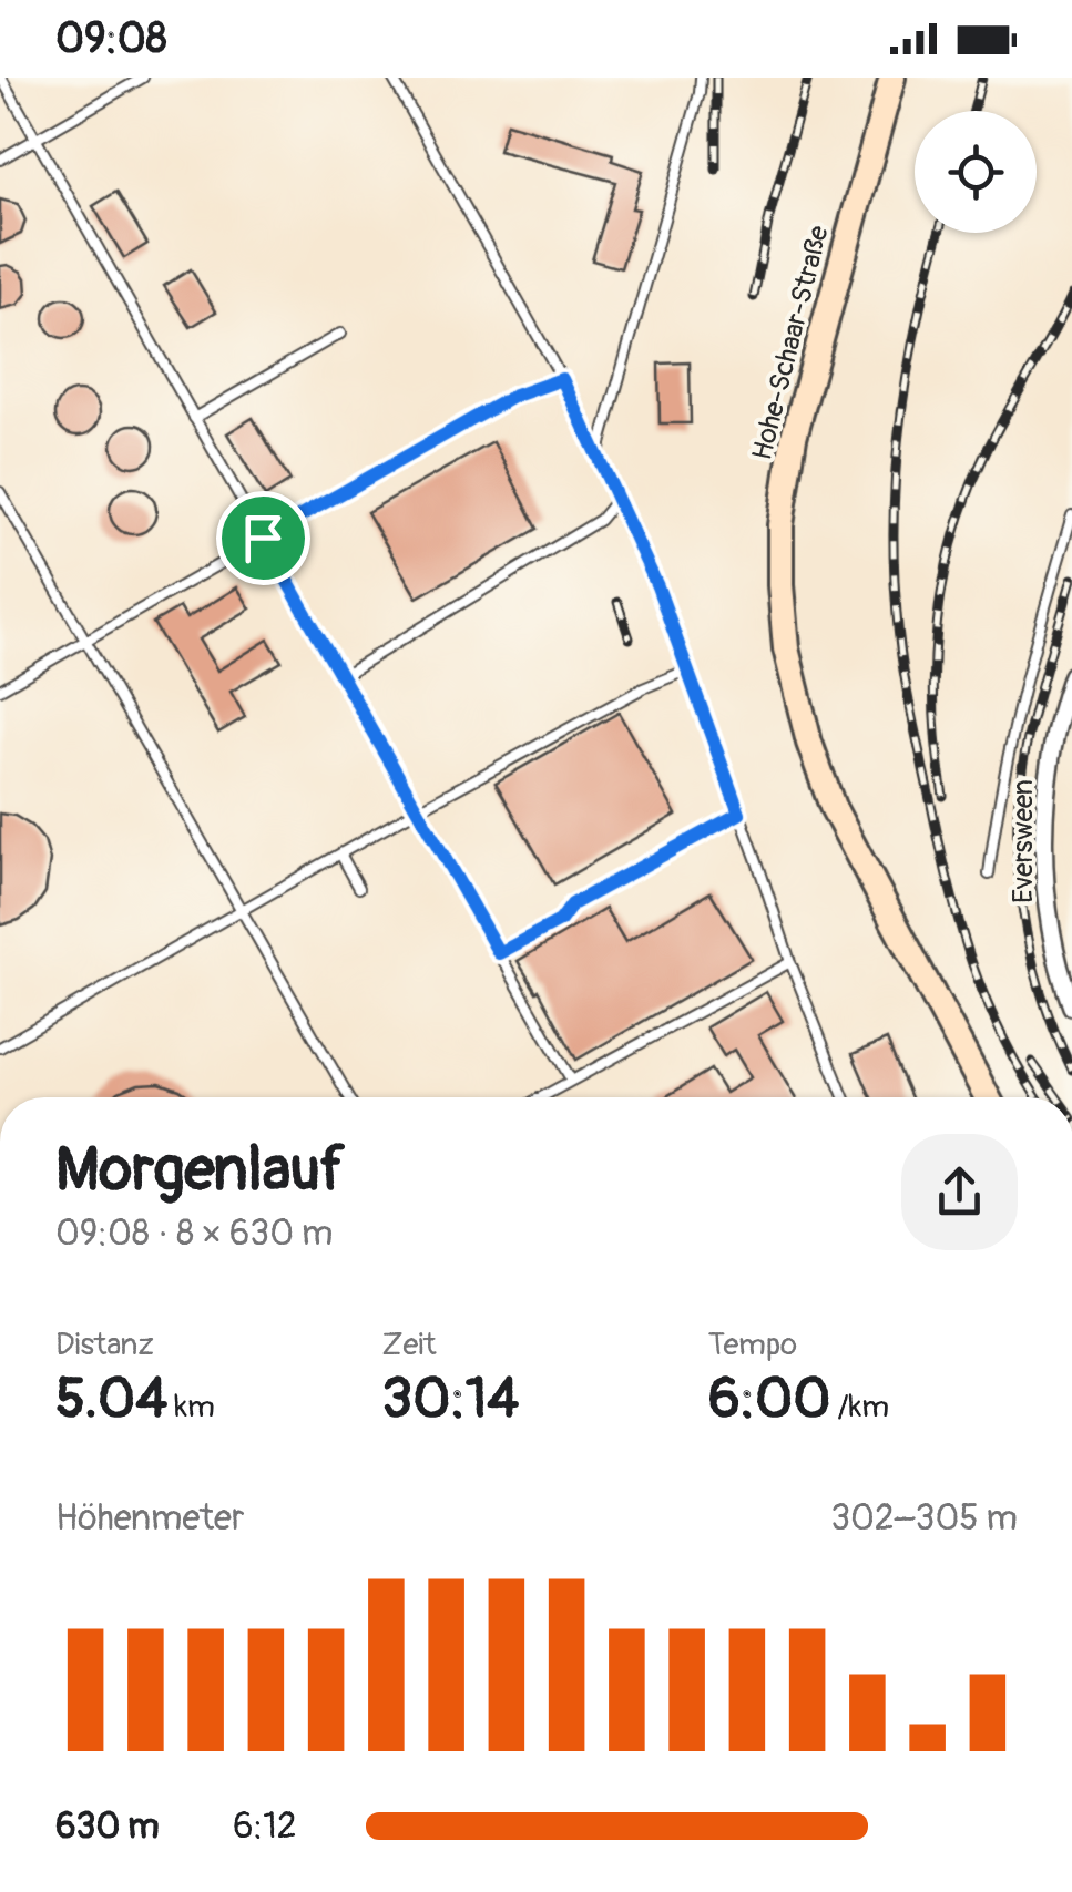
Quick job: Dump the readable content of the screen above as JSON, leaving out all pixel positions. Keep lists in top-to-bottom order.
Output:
{
  "streets": {
    "main road": ["Hohe-Schaar-Straße"],
    "street": ["Eversween"]
  },
  "page": {
    "status": "09:08",
    "heading": ["Morgenlauf", "09:08 · 8 × 630 m"],
    "stats": [
      ["Distanz", "5.04 km"],
      ["Zeit", "30:14"],
      ["Tempo", "6:00 /km"]
    ],
    "chart": ["Höhenmeter", "302–305 m"],
    "list": [
      {
        "name": "630 m",
        "note": "6:12"
      }
    ]
  }
}
